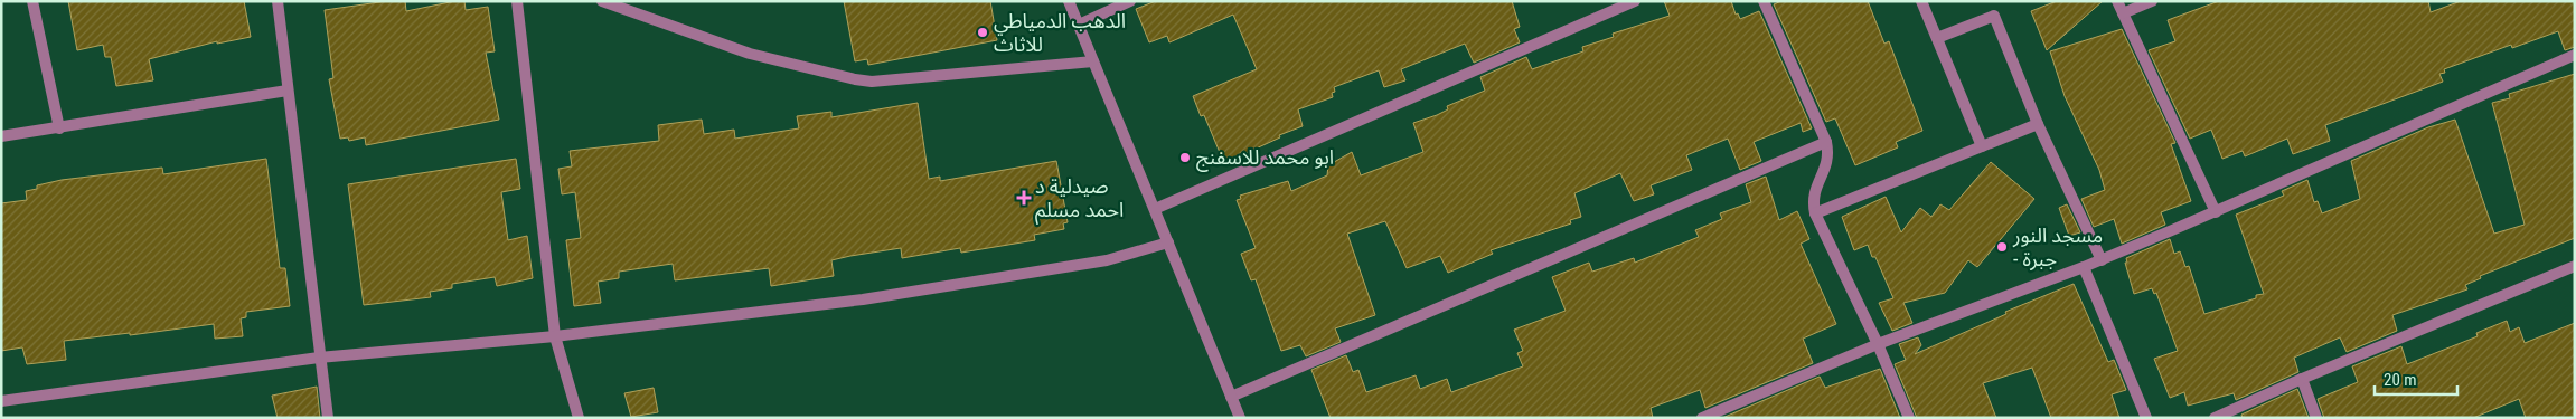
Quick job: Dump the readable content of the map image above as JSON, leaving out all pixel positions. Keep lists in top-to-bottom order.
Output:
{
  "places": {
    "other": ["الدهب الدمياطي للاثاث", "ابو محمد للاسفنج", "مسجد النور - جبرة"],
    "health": ["صيدلية د احمد مسلم"]
  },
  "scale_bar": "20 m"
}
